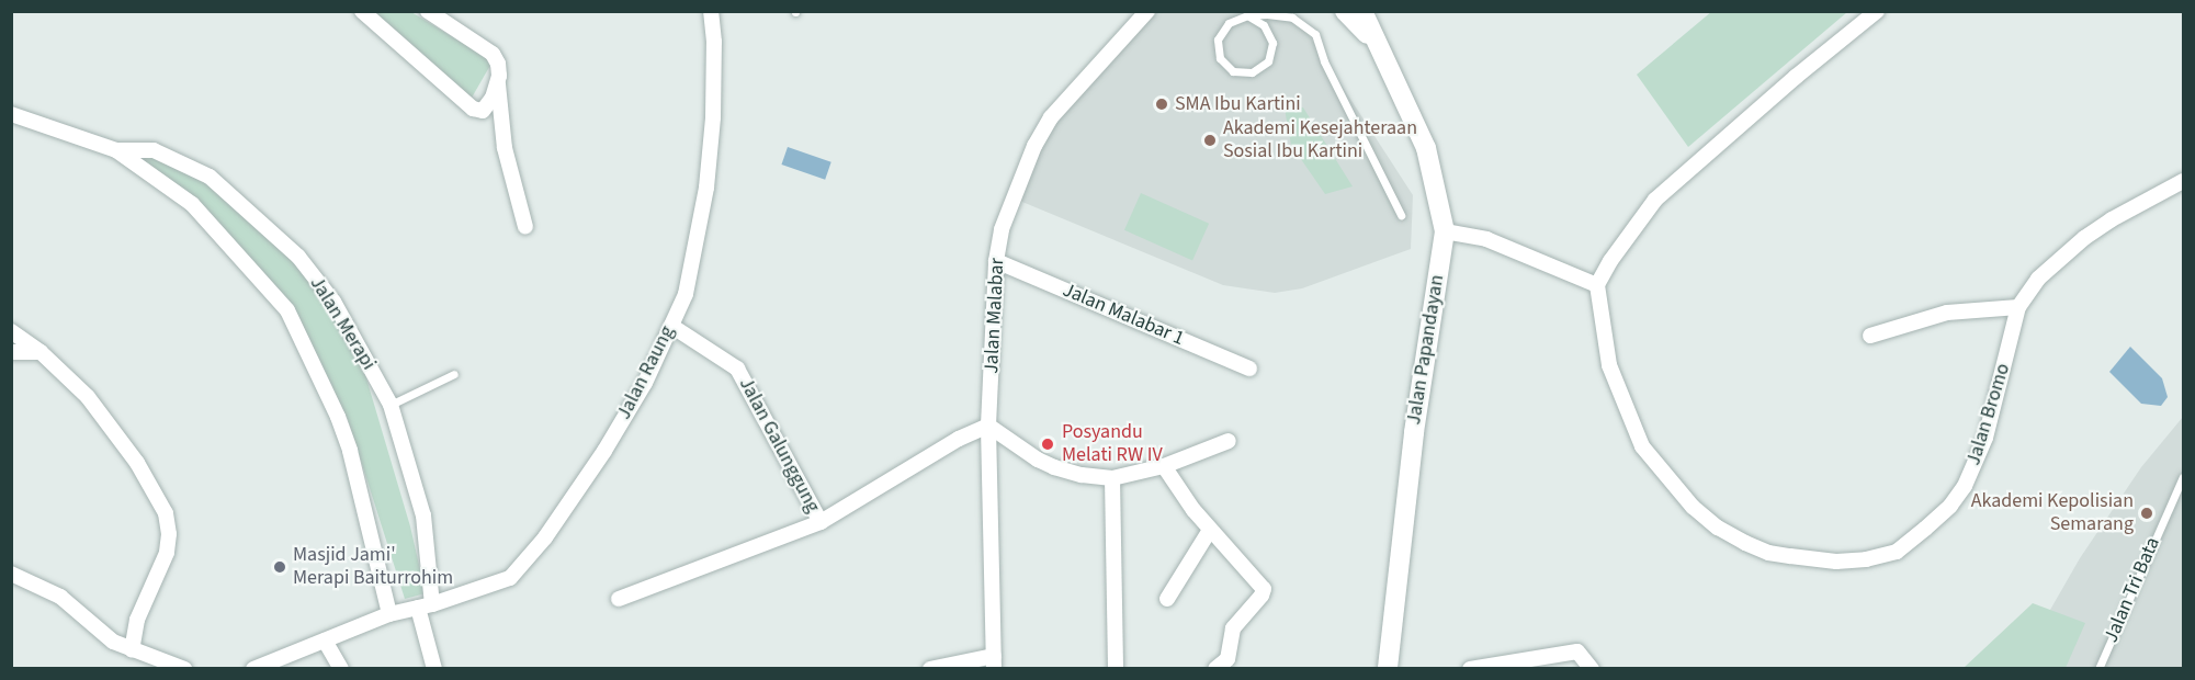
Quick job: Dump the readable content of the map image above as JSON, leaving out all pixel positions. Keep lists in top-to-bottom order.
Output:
{
  "streets": {
    "main road": ["Jalan Papandayan"],
    "street": [
      "Jalan Malabar 1",
      "Jalan Malabar",
      "Jalan Merapi",
      "Jalan Raung",
      "Jalan Bromo",
      "Jalan Galunggung"
    ],
    "lane": ["Jalan Tri Bata"]
  },
  "crossings": [
    ["Jalan Malabar 1", "Jalan Malabar"],
    ["Jalan Malabar", "Jalan Galunggung"],
    ["Jalan Merapi", "Jalan Raung"],
    ["Jalan Raung", "Jalan Galunggung"]
  ],
  "places": [
    "SMA Ibu Kartini",
    "Akademi Kesejahteraan Sosial Ibu Kartini",
    "Posyandu Melati RW IV",
    "Akademi Kepolisian Semarang",
    "Masjid Jami' Merapi Baiturrohim"
  ]
}
